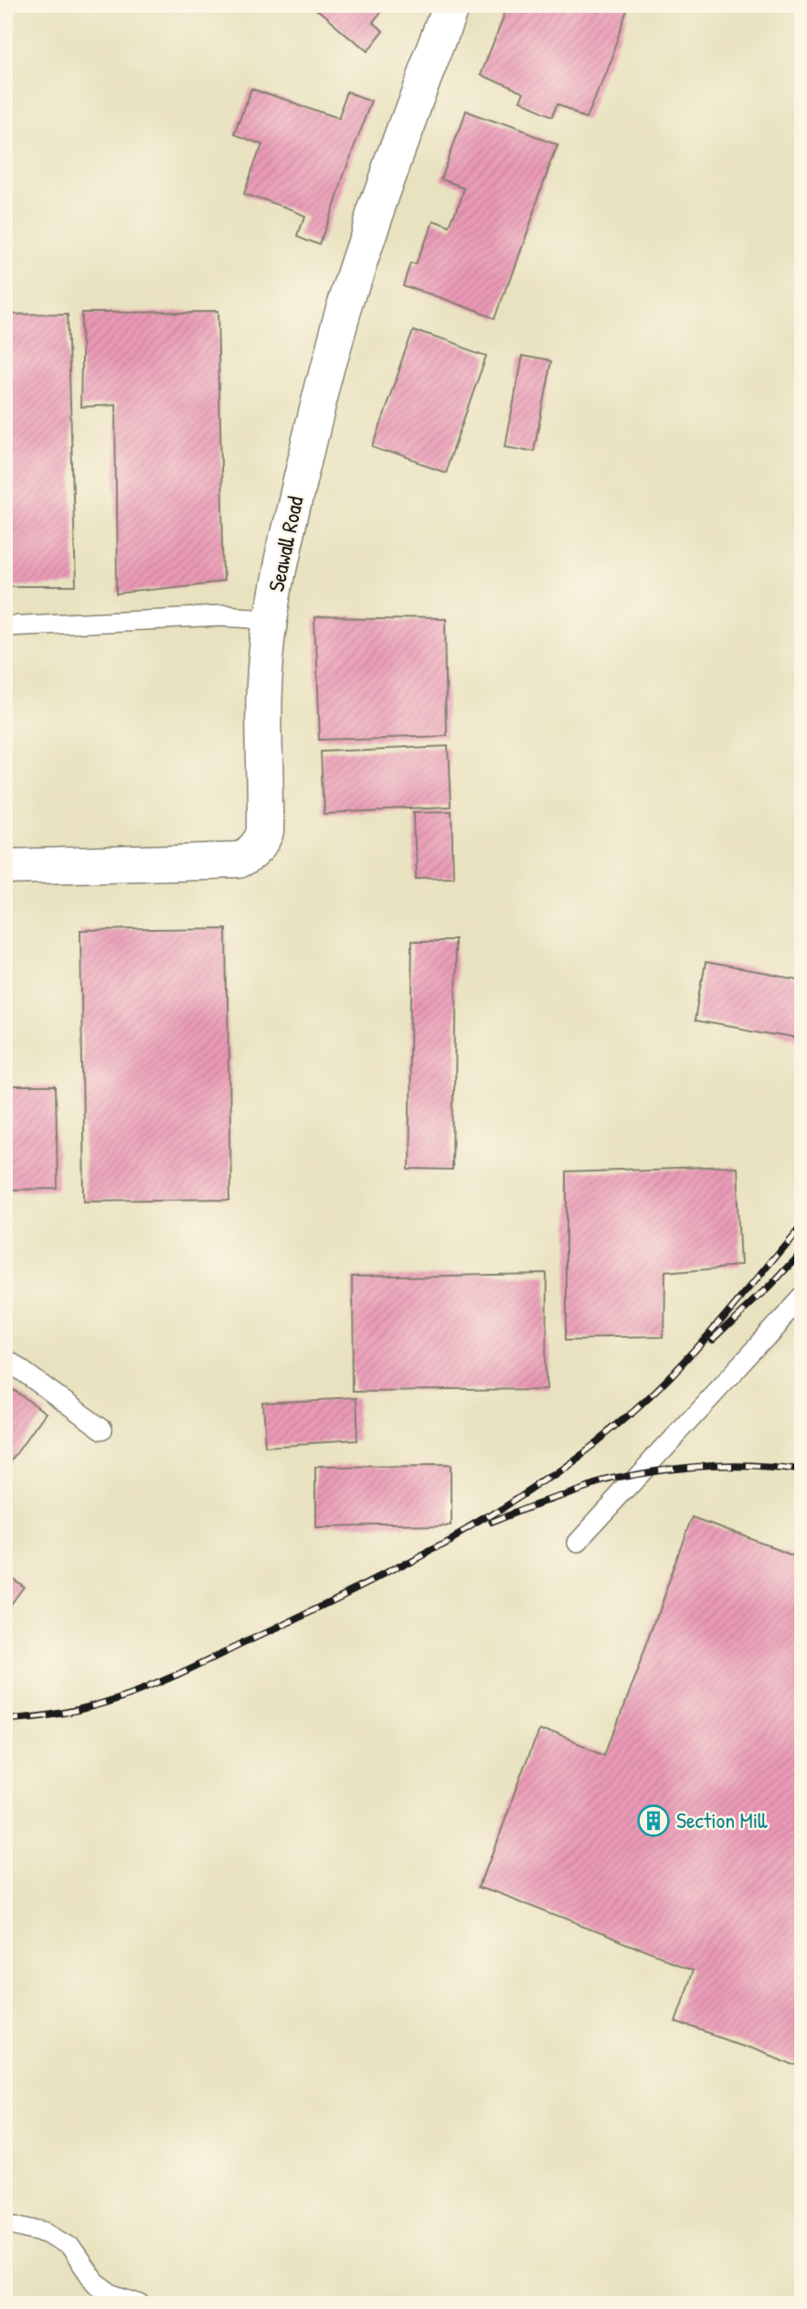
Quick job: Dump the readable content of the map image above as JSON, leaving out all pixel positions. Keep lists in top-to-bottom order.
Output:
{
  "streets": {
    "street": ["Seawall Road"]
  },
  "places": {
    "building": ["Section Mill"]
  }
}
